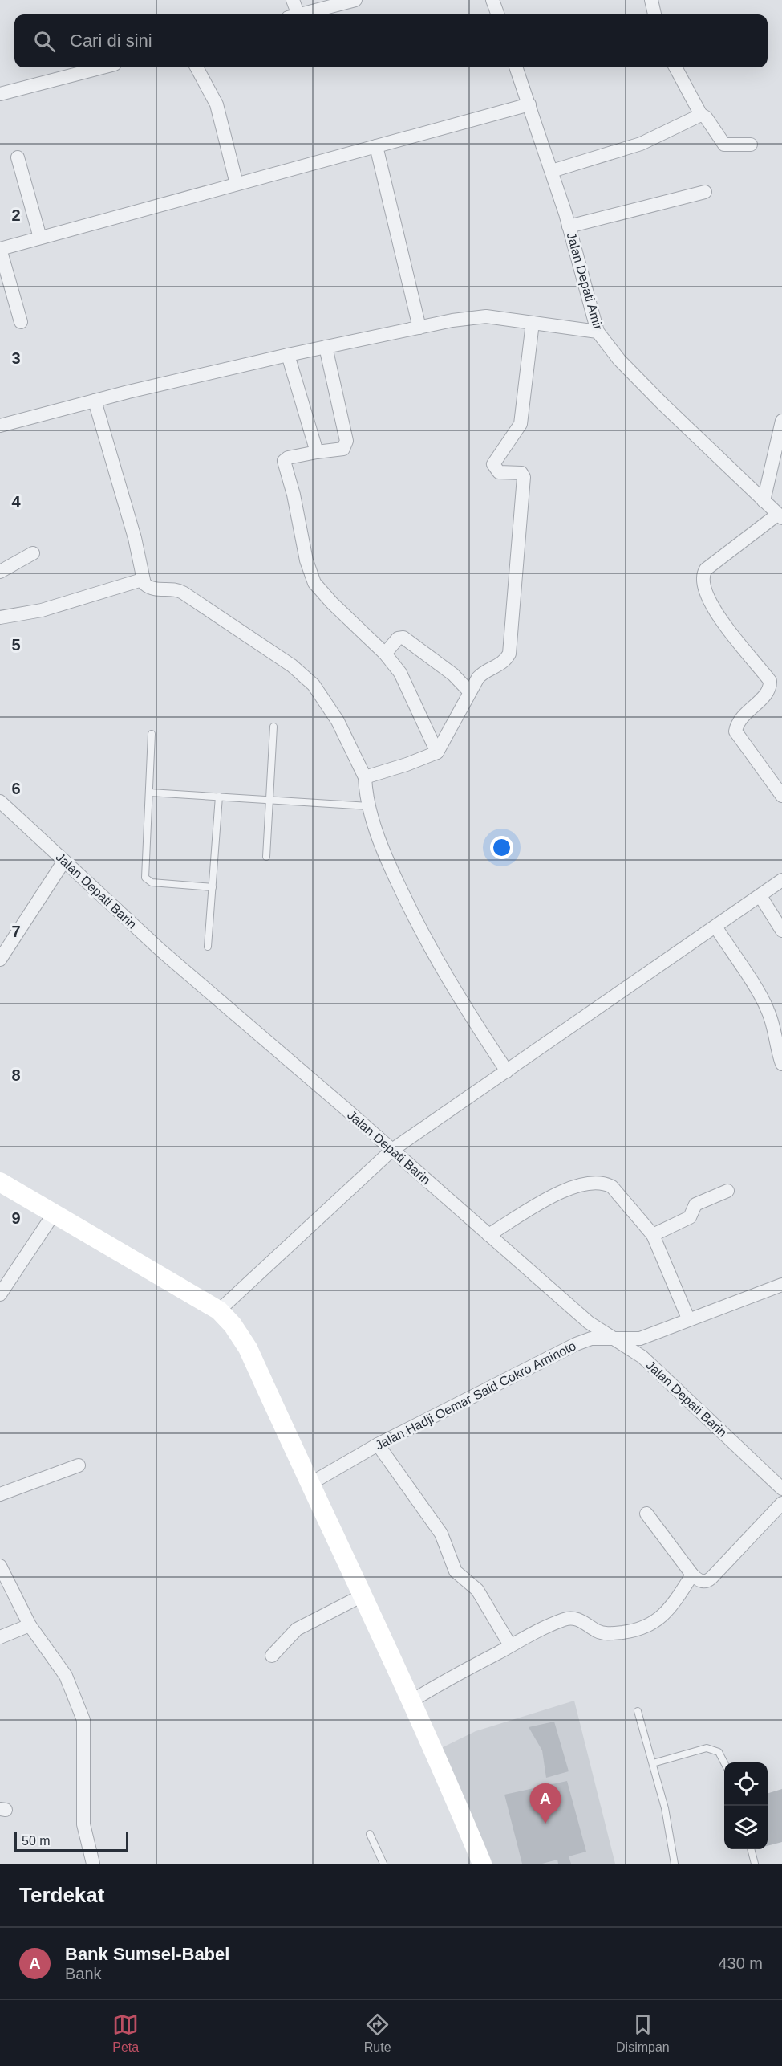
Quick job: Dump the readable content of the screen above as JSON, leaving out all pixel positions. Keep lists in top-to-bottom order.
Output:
{
  "streets": {
    "street": ["Jalan Depati Amir", "Jalan Depati Barin", "Jalan Hadji Oemar Said Cokro Aminoto"]
  },
  "crossings": [
    ["Jalan Depati Barin", "Jalan Hadji Oemar Said Cokro Aminoto"]
  ],
  "scale_bar": "50 m",
  "page": {
    "search": "Cari di sini",
    "pins": "A",
    "scale": "50 m",
    "heading": "Terdekat",
    "list": [
      {
        "mark": "A",
        "name": "Bank Sumsel-Babel",
        "note": "Bank",
        "value": "430 m"
      }
    ],
    "nav": ["Peta", "Rute", "Disimpan"]
  },
  "grid": {
    "rows": [
      "2",
      "3",
      "4",
      "5",
      "6",
      "7",
      "8",
      "9"
    ]
  }
}
